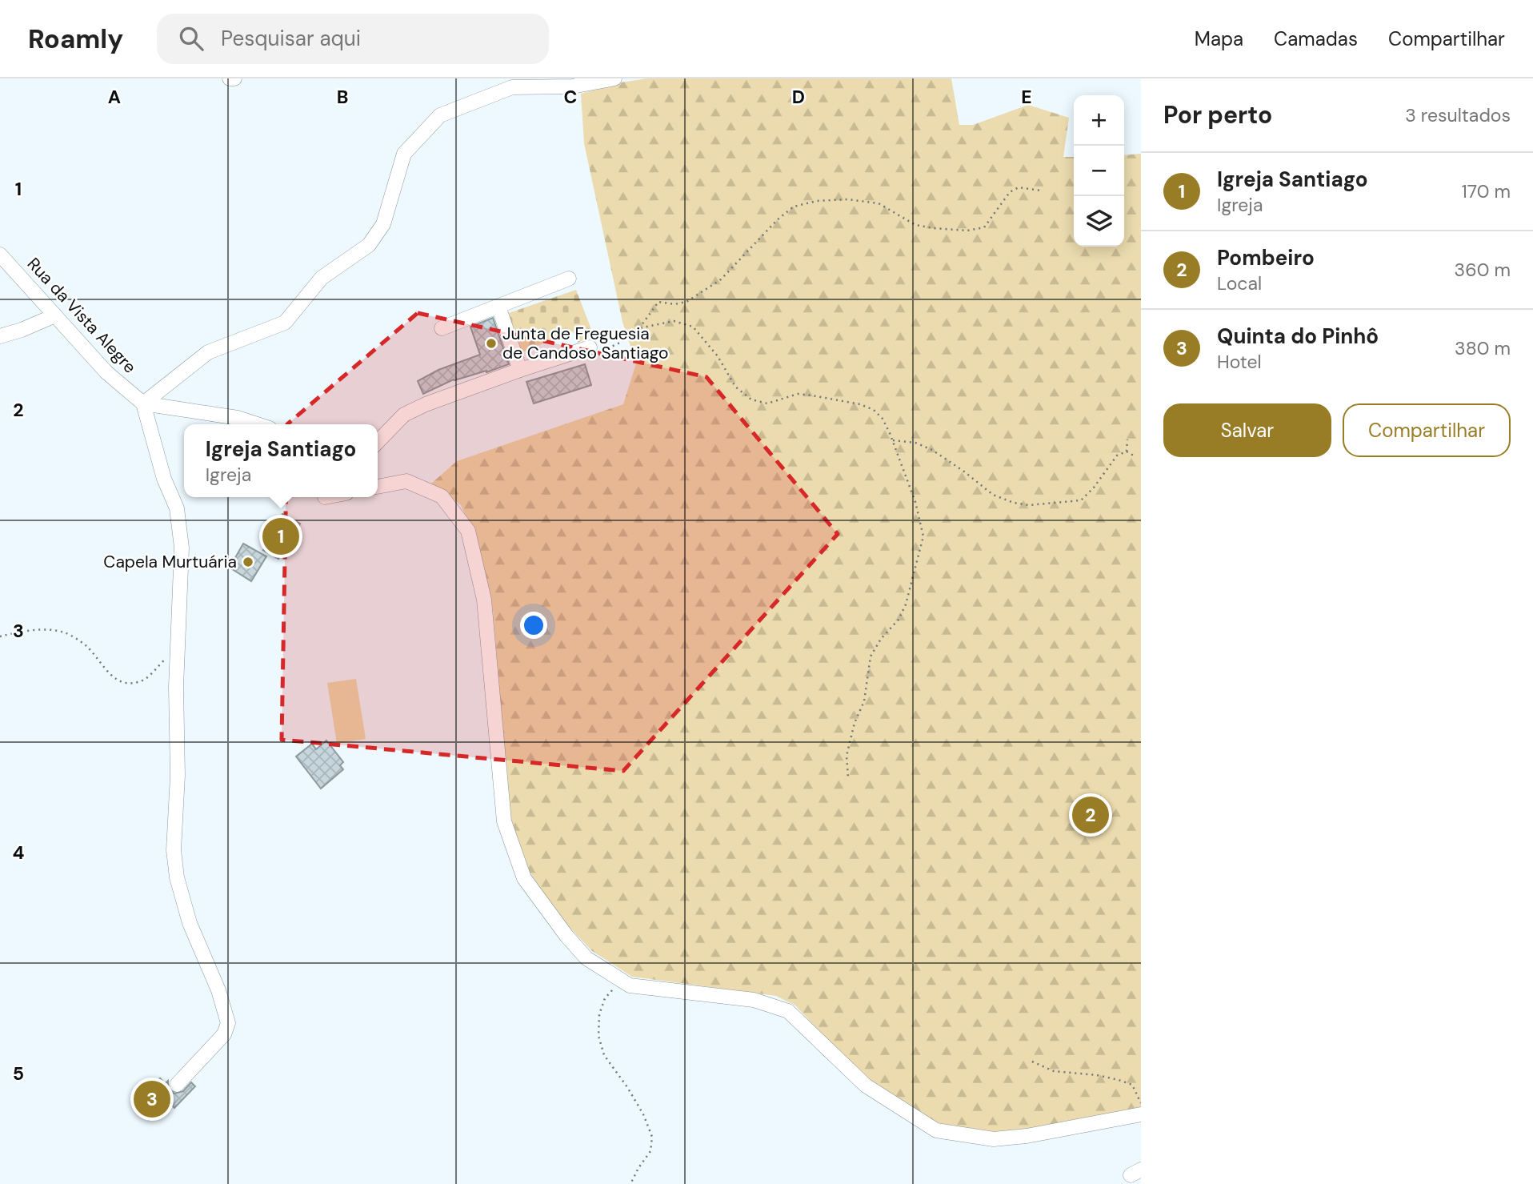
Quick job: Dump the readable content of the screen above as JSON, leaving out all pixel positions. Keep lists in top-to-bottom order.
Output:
{
  "streets": {
    "street": ["Rua da Vista Alegre"]
  },
  "places": ["Junta de Freguesia de Candoso Santiago", "Capela Murtuária"],
  "page": {
    "header": "Roamly",
    "search": "Pesquisar aqui",
    "nav": ["Mapa", "Camadas", "Compartilhar"],
    "heading": ["Por perto", "3 resultados"],
    "map_buttons": ["+", "−"],
    "list": [
      {
        "mark": "1",
        "name": "Igreja Santiago",
        "note": "Igreja",
        "value": "170 m"
      },
      {
        "mark": "2",
        "name": "Pombeiro",
        "note": "Local",
        "value": "360 m"
      },
      {
        "mark": "3",
        "name": "Quinta do Pinhô",
        "note": "Hotel",
        "value": "380 m"
      }
    ],
    "buttons": ["Salvar", "Compartilhar"],
    "popup": ["Igreja Santiago", "Igreja"],
    "pins": ["1", "2", "3"]
  },
  "grid": {
    "columns": [
      "A",
      "B",
      "C",
      "D",
      "E"
    ],
    "rows": [
      "1",
      "2",
      "3",
      "4",
      "5"
    ]
  }
}
